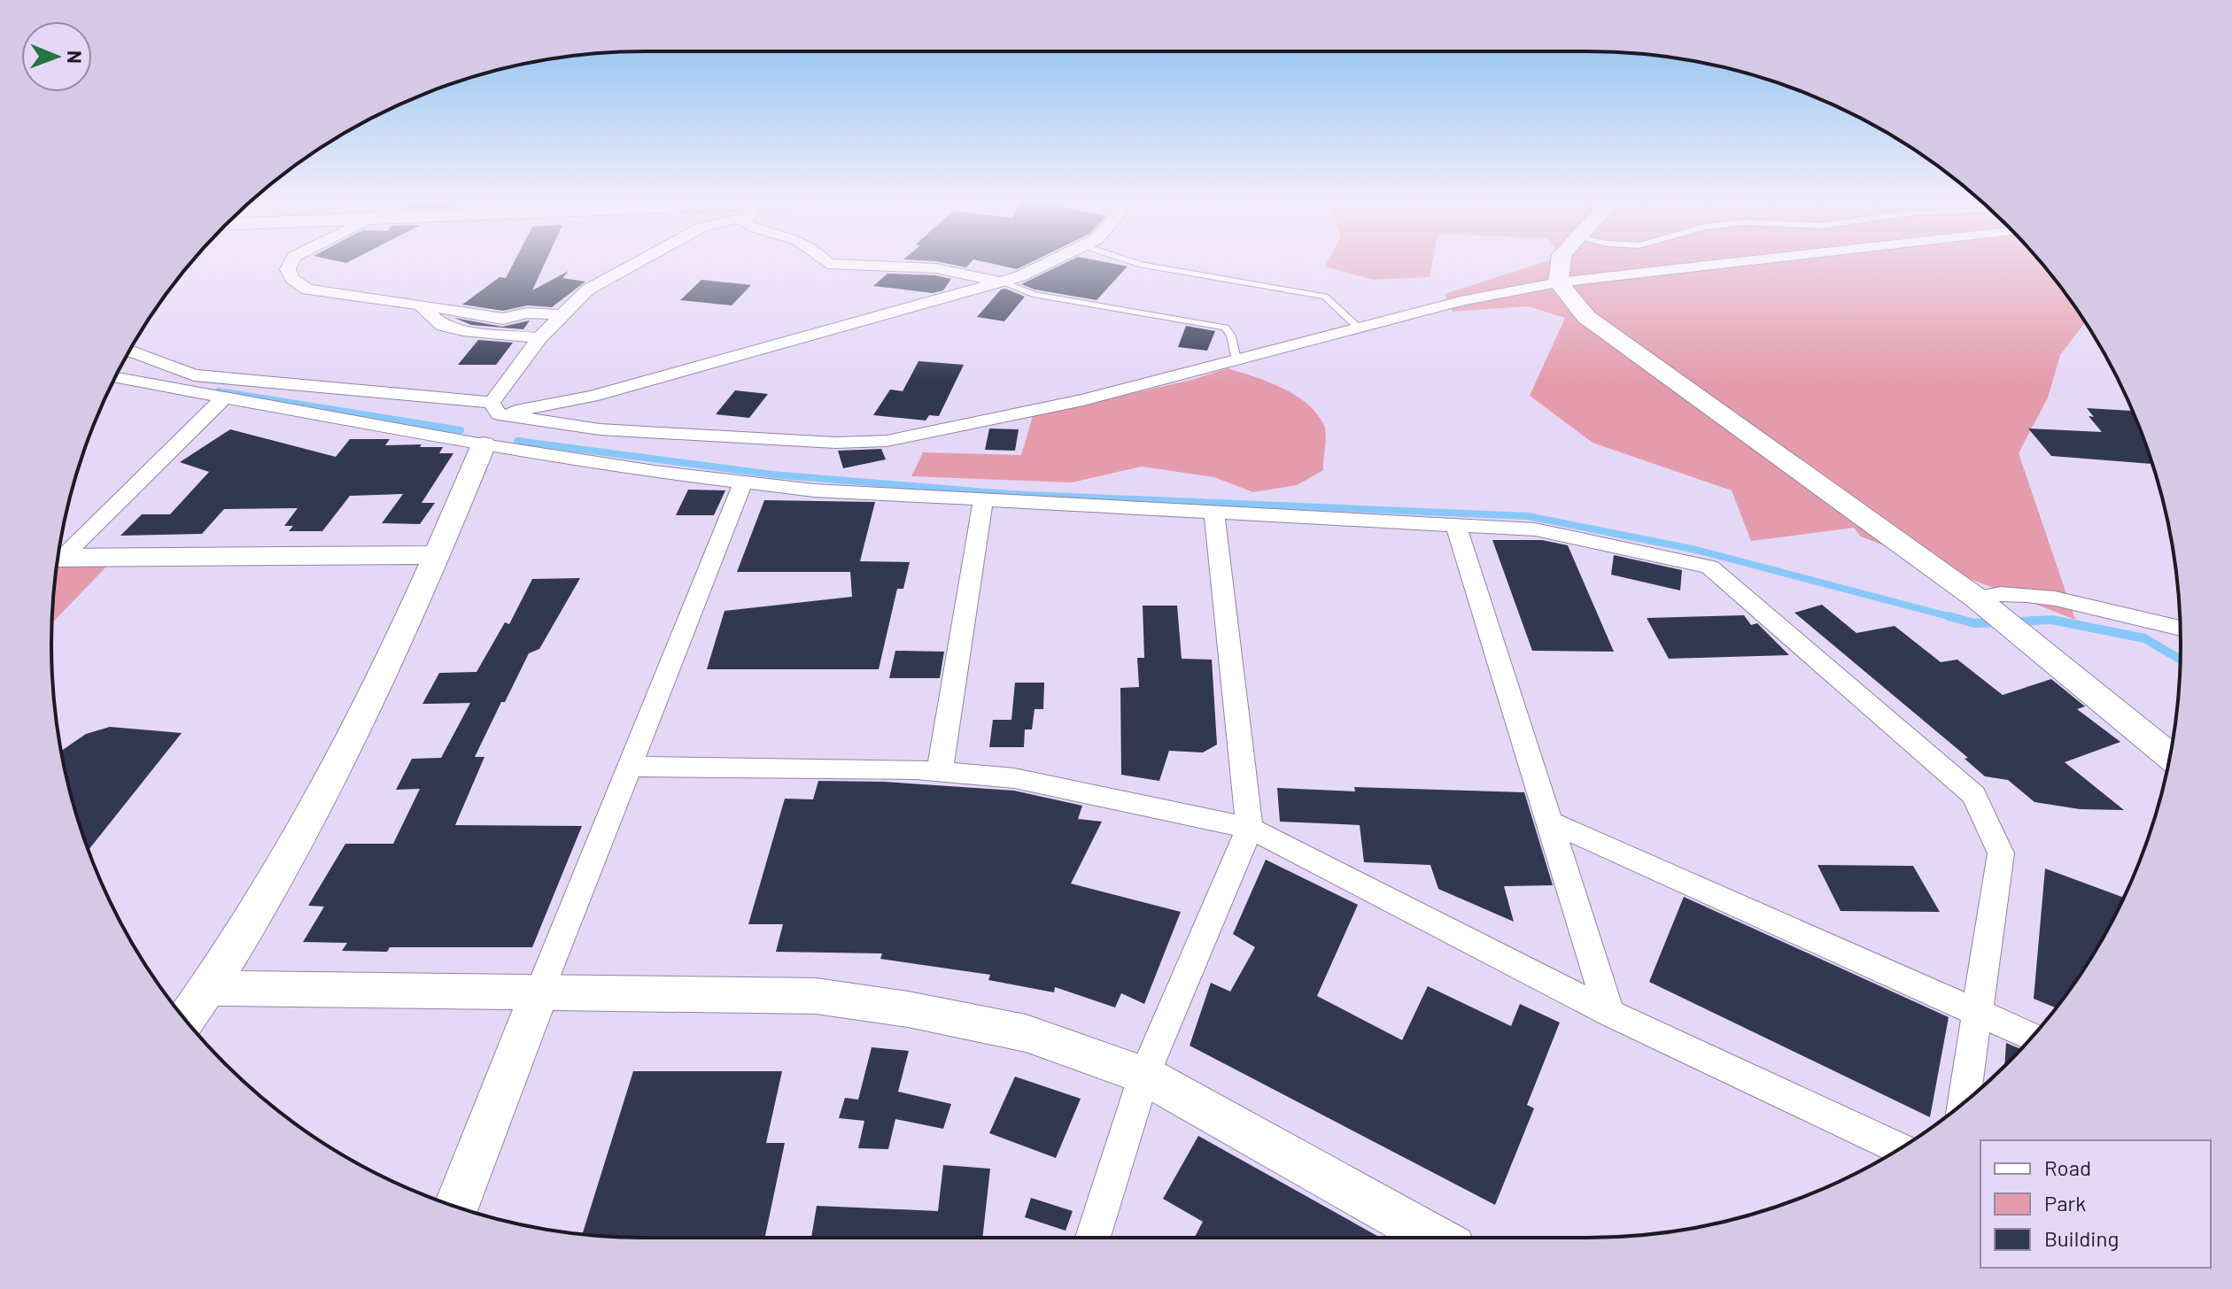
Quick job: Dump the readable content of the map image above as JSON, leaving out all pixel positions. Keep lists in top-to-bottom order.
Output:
{
  "legend": ["Road", "Park", "Building"],
  "north": "right"
}
